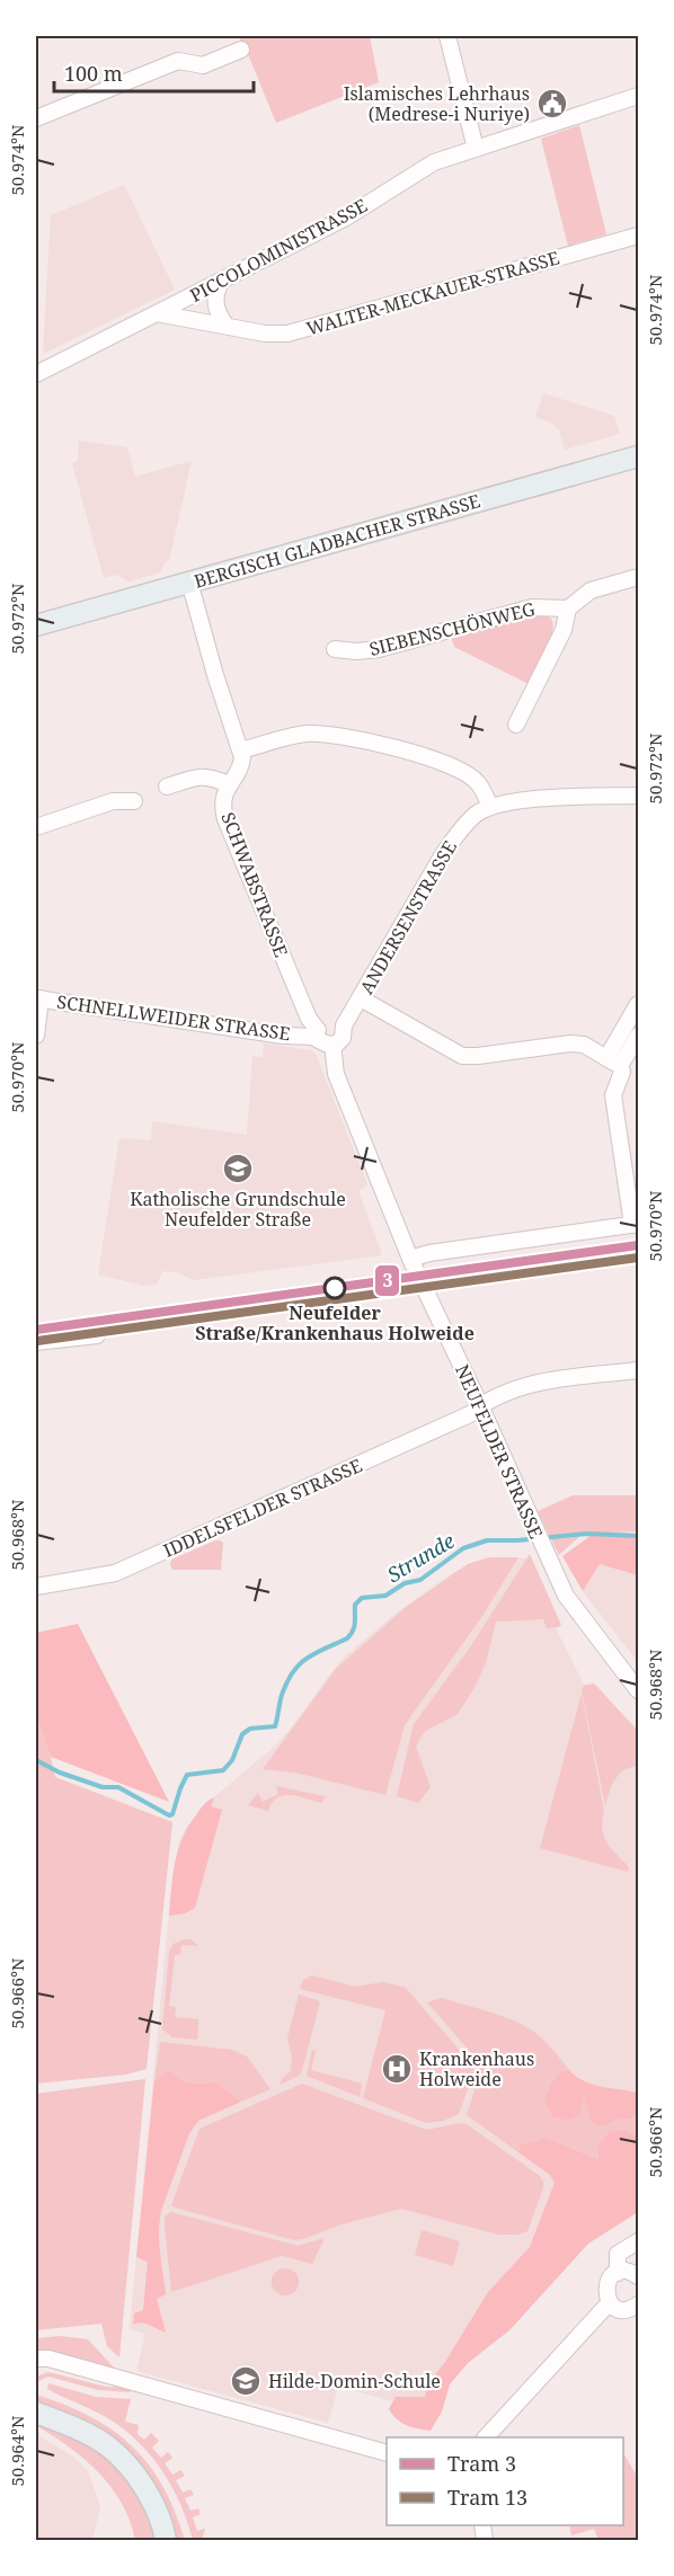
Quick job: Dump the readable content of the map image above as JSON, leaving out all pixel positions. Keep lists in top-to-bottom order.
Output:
{
  "streets": {
    "main road": ["BERGISCH GLADBACHER STRASSE"],
    "street": [
      "PICCOLOMINISTRASSE",
      "WALTER-MECKAUER-STRASSE",
      "SIEBENSCHÖNWEG",
      "SCHWABSTRASSE",
      "ANDERSENSTRASSE",
      "SCHNELLWEIDER STRASSE",
      "NEUFELDER STRASSE",
      "IDDELSFELDER STRASSE"
    ]
  },
  "crossings": [
    ["PICCOLOMINISTRASSE", "WALTER-MECKAUER-STRASSE"],
    ["SCHWABSTRASSE", "SCHNELLWEIDER STRASSE"],
    ["ANDERSENSTRASSE", "NEUFELDER STRASSE"],
    ["NEUFELDER STRASSE", "IDDELSFELDER STRASSE"]
  ],
  "water": ["Strunde"],
  "places": {
    "public building": ["Islamisches Lehrhaus (Medrese-i Nuriye)"],
    "school or university": ["Katholische Grundschule Neufelder Straße", "Hilde-Domin-Schule"],
    "other": ["Neufelder Straße/Krankenhaus Holweide"],
    "hospital": ["Krankenhaus Holweide"]
  },
  "lines": ["tram line 3", "tram line 13"],
  "legend": ["Tram 3", "Tram 13"],
  "scale_bar": "100 m",
  "coordinates": [
    "50.974°N",
    "50.972°N",
    "50.970°N",
    "50.968°N",
    "50.966°N",
    "50.964°N"
  ]
}
